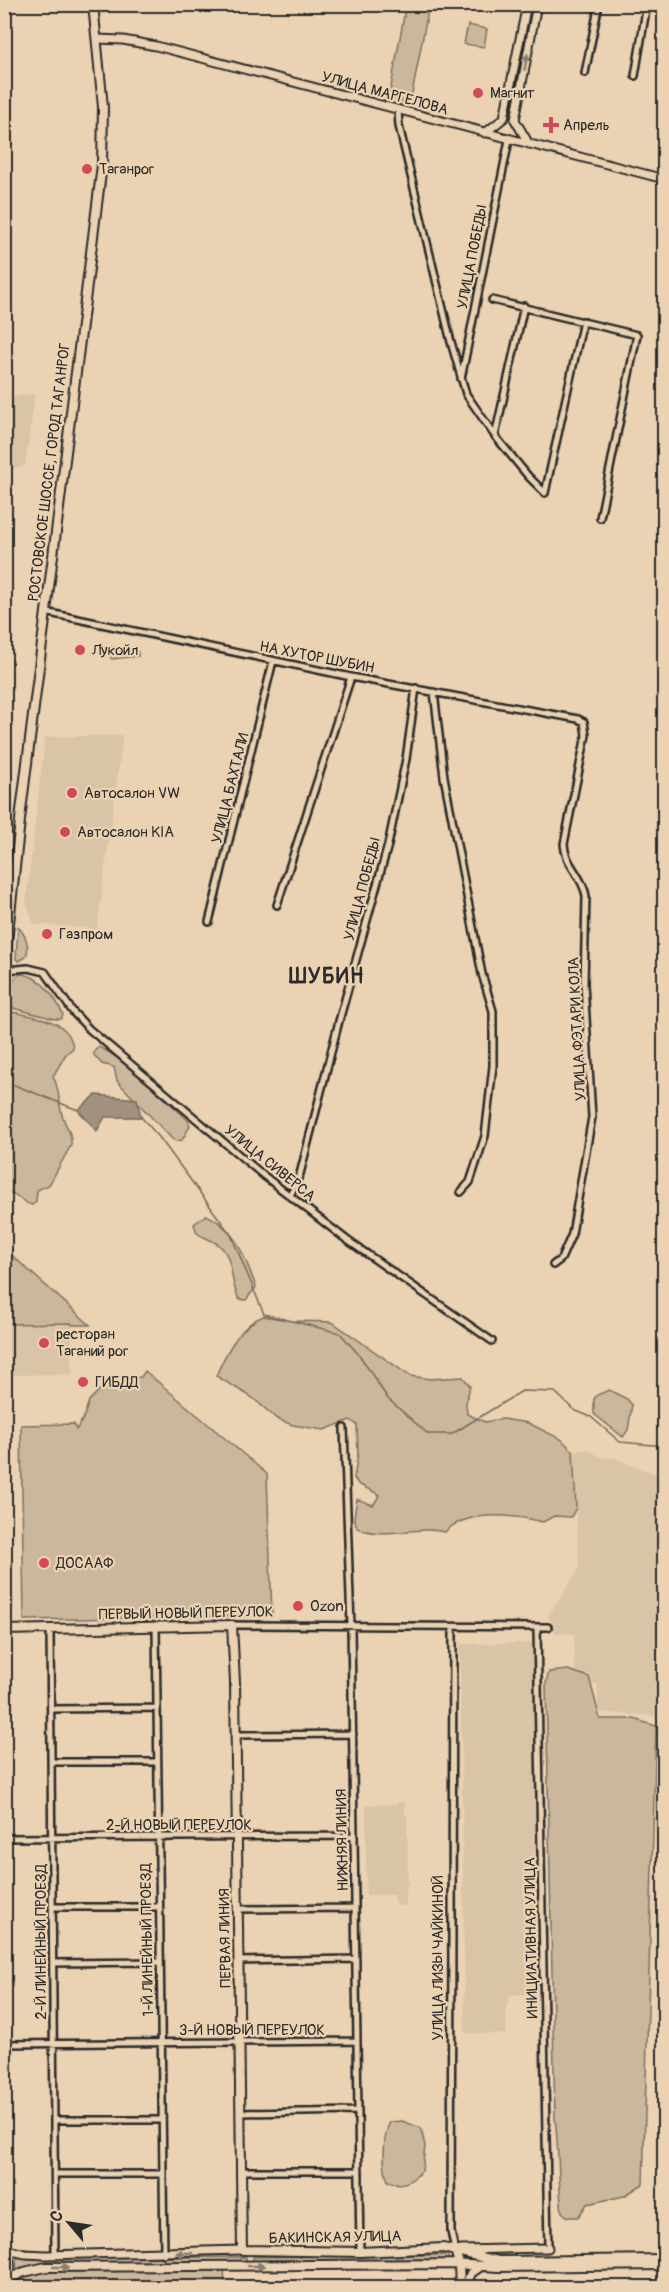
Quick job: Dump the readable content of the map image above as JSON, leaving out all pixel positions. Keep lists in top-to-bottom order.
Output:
{
  "streets": {
    "main road": [
      "РОСТОВСКОЕ ШОССЕ, ГОРОД ТАГАНРОГ",
      "ПЕРВЫЙ НОВЫЙ ПЕРЕУЛОК",
      "ПЕРВАЯ ЛИНИЯ",
      "УЛИЦА ЛИЗЫ ЧАЙКИНОЙ",
      "БАКИНСКАЯ УЛИЦА"
    ],
    "street": [
      "УЛИЦА МАРГЕЛОВА",
      "УЛИЦА ПОБЕДЫ",
      "НА ХУТОР ШУБИН",
      "УЛИЦА БАХТАЛИ",
      "УЛИЦА ФЭТАРИ КОЛА",
      "УЛИЦА СИВЕРСА",
      "2-Й НОВЫЙ ПЕРЕУЛОК",
      "НИЖНЯЯ ЛИНИЯ",
      "ИНИЦИАТИВНАЯ УЛИЦА",
      "1-Й ЛИНЕЙНЫЙ ПРОЕЗД",
      "2-Й ЛИНЕЙНЫЙ ПРОЕЗД",
      "3-Й НОВЫЙ ПЕРЕУЛОК"
    ]
  },
  "crossings": [
    ["УЛИЦА МАРГЕЛОВА", "УЛИЦА ПОБЕДЫ"],
    ["УЛИЦА МАРГЕЛОВА", "РОСТОВСКОЕ ШОССЕ, ГОРОД ТАГАНРОГ"],
    ["УЛИЦА ПОБЕДЫ", "НА ХУТОР ШУБИН"],
    ["УЛИЦА ПОБЕДЫ", "УЛИЦА СИВЕРСА"],
    ["РОСТОВСКОЕ ШОССЕ, ГОРОД ТАГАНРОГ", "НА ХУТОР ШУБИН"],
    ["РОСТОВСКОЕ ШОССЕ, ГОРОД ТАГАНРОГ", "УЛИЦА СИВЕРСА"],
    ["НА ХУТОР ШУБИН", "УЛИЦА БАХТАЛИ"],
    ["НА ХУТОР ШУБИН", "УЛИЦА ФЭТАРИ КОЛА"],
    ["ПЕРВЫЙ НОВЫЙ ПЕРЕУЛОК", "НИЖНЯЯ ЛИНИЯ"],
    ["ПЕРВЫЙ НОВЫЙ ПЕРЕУЛОК", "ПЕРВАЯ ЛИНИЯ"],
    ["ПЕРВЫЙ НОВЫЙ ПЕРЕУЛОК", "ИНИЦИАТИВНАЯ УЛИЦА"],
    ["ПЕРВЫЙ НОВЫЙ ПЕРЕУЛОК", "1-Й ЛИНЕЙНЫЙ ПРОЕЗД"],
    ["ПЕРВЫЙ НОВЫЙ ПЕРЕУЛОК", "2-Й ЛИНЕЙНЫЙ ПРОЕЗД"],
    ["ПЕРВЫЙ НОВЫЙ ПЕРЕУЛОК", "УЛИЦА ЛИЗЫ ЧАЙКИНОЙ"],
    ["2-Й НОВЫЙ ПЕРЕУЛОК", "НИЖНЯЯ ЛИНИЯ"],
    ["2-Й НОВЫЙ ПЕРЕУЛОК", "ПЕРВАЯ ЛИНИЯ"],
    ["2-Й НОВЫЙ ПЕРЕУЛОК", "1-Й ЛИНЕЙНЫЙ ПРОЕЗД"],
    ["2-Й НОВЫЙ ПЕРЕУЛОК", "2-Й ЛИНЕЙНЫЙ ПРОЕЗД"],
    ["НИЖНЯЯ ЛИНИЯ", "3-Й НОВЫЙ ПЕРЕУЛОК"],
    ["НИЖНЯЯ ЛИНИЯ", "БАКИНСКАЯ УЛИЦА"],
    ["ПЕРВАЯ ЛИНИЯ", "3-Й НОВЫЙ ПЕРЕУЛОК"],
    ["ПЕРВАЯ ЛИНИЯ", "БАКИНСКАЯ УЛИЦА"],
    ["1-Й ЛИНЕЙНЫЙ ПРОЕЗД", "3-Й НОВЫЙ ПЕРЕУЛОК"],
    ["1-Й ЛИНЕЙНЫЙ ПРОЕЗД", "БАКИНСКАЯ УЛИЦА"],
    ["2-Й ЛИНЕЙНЫЙ ПРОЕЗД", "3-Й НОВЫЙ ПЕРЕУЛОК"],
    ["2-Й ЛИНЕЙНЫЙ ПРОЕЗД", "БАКИНСКАЯ УЛИЦА"],
    ["УЛИЦА ЛИЗЫ ЧАЙКИНОЙ", "БАКИНСКАЯ УЛИЦА"]
  ],
  "districts": ["ШУБИН"],
  "places": {
    "other": [
      "Магнит",
      "Таганрог",
      "Лукойл",
      "Автосалон VW",
      "Автосалон KIA",
      "Газпром",
      "ресторан Таганий рог",
      "ГИБДД",
      "ДОСААФ",
      "Ozon"
    ],
    "health": ["Апрель"]
  },
  "north": "top left"
}
